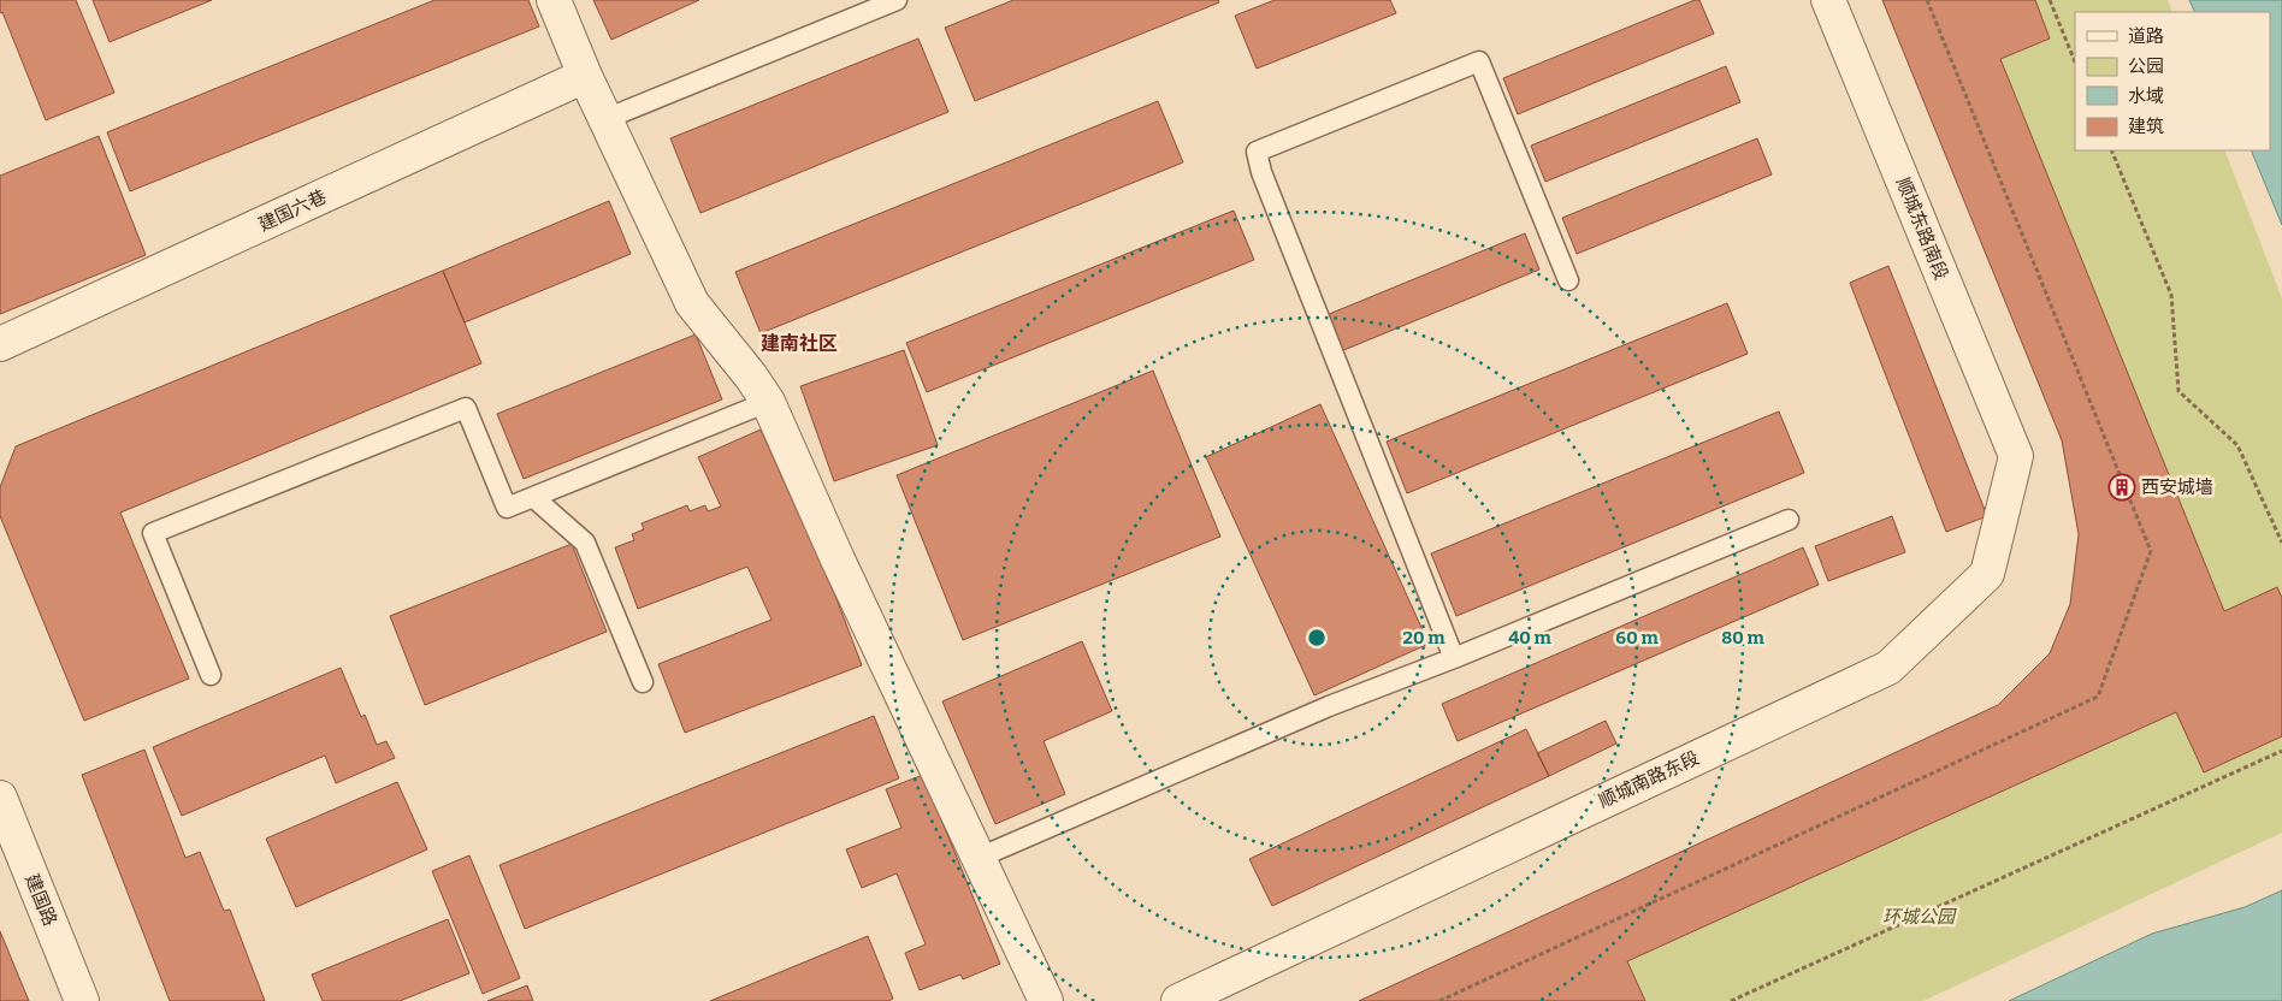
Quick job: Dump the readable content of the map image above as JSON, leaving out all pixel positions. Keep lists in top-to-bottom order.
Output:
{
  "streets": {
    "street": [
      "建国六巷",
      "顺城东路南段",
      "顺城南路东段",
      "建国路"
    ]
  },
  "crossings": [
    ["顺城东路南段", "顺城南路东段"]
  ],
  "districts": ["建南社区"],
  "parks": ["环城公园"],
  "places": {
    "building": ["西安城墙"]
  },
  "legend": [
    "道路",
    "公园",
    "水域",
    "建筑"
  ],
  "rings": [
    "20 m",
    "40 m",
    "60 m",
    "80 m"
  ]
}
